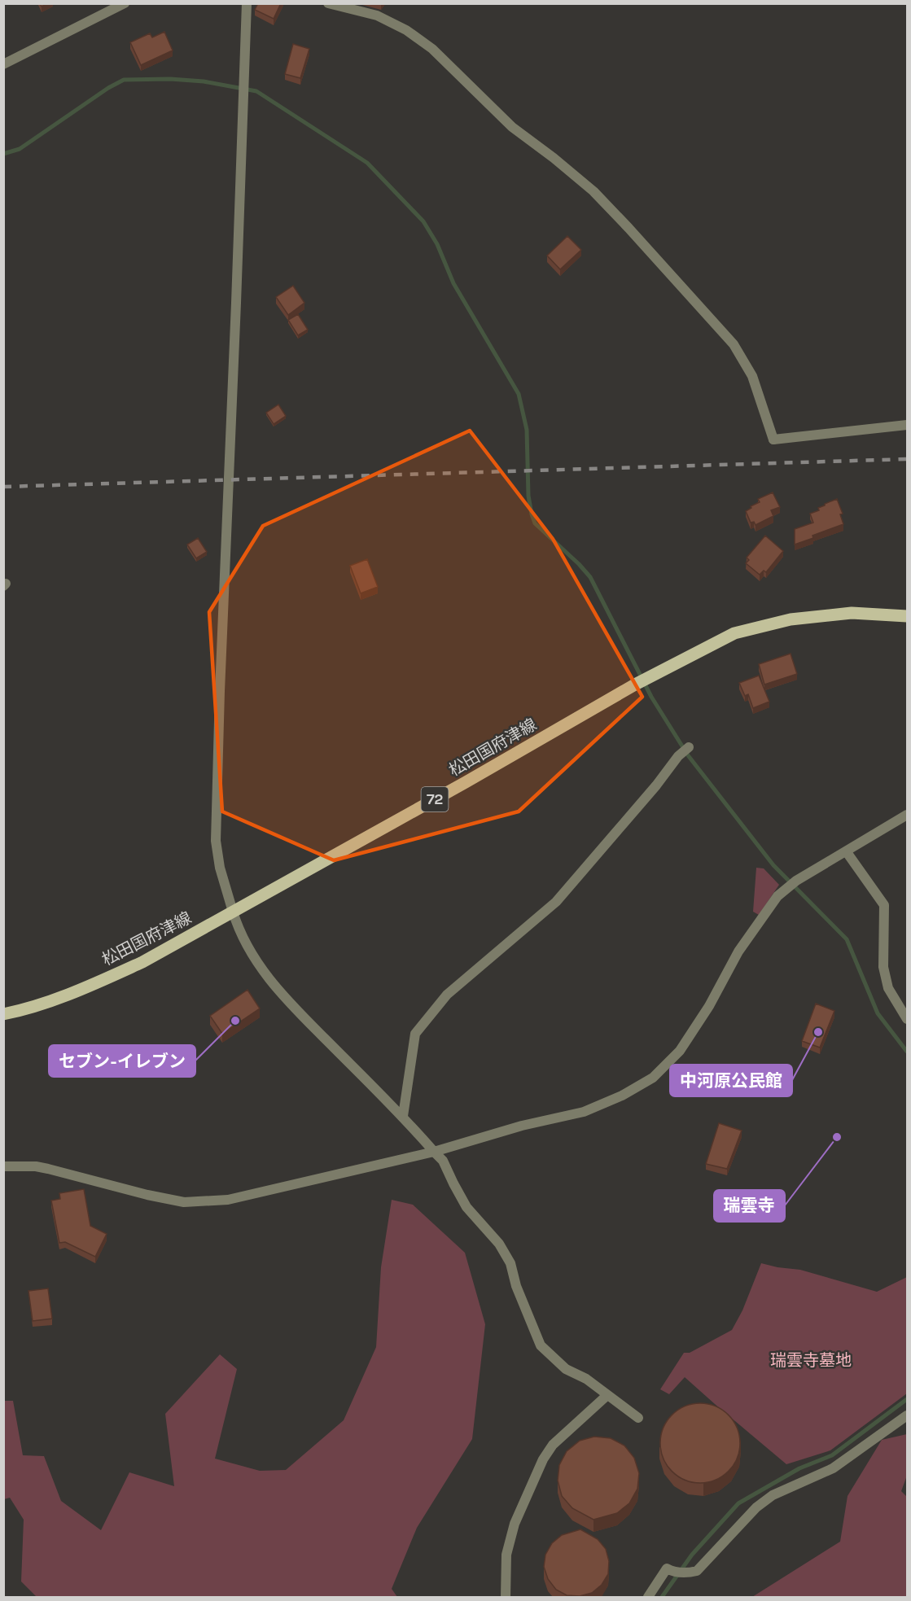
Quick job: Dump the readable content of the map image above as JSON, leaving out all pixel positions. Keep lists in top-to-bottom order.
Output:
{
  "streets": {
    "main road": ["松田国府津線", "72"]
  },
  "parks": ["瑞雲寺墓地"],
  "places": ["セブン-イレブン", "中河原公民館", "瑞雲寺"]
}
